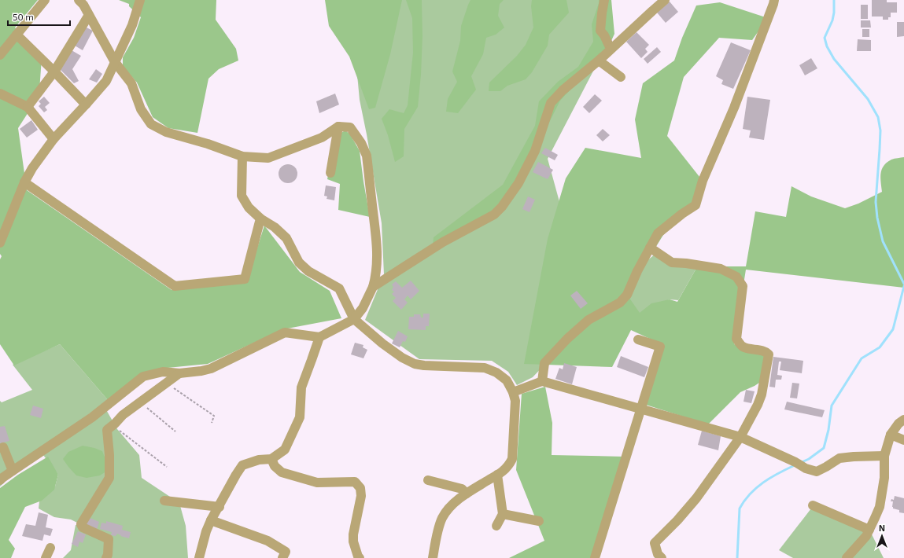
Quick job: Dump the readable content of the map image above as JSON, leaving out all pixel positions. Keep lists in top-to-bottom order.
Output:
{
  "scale_bar": "50 m",
  "north": "top"
}
